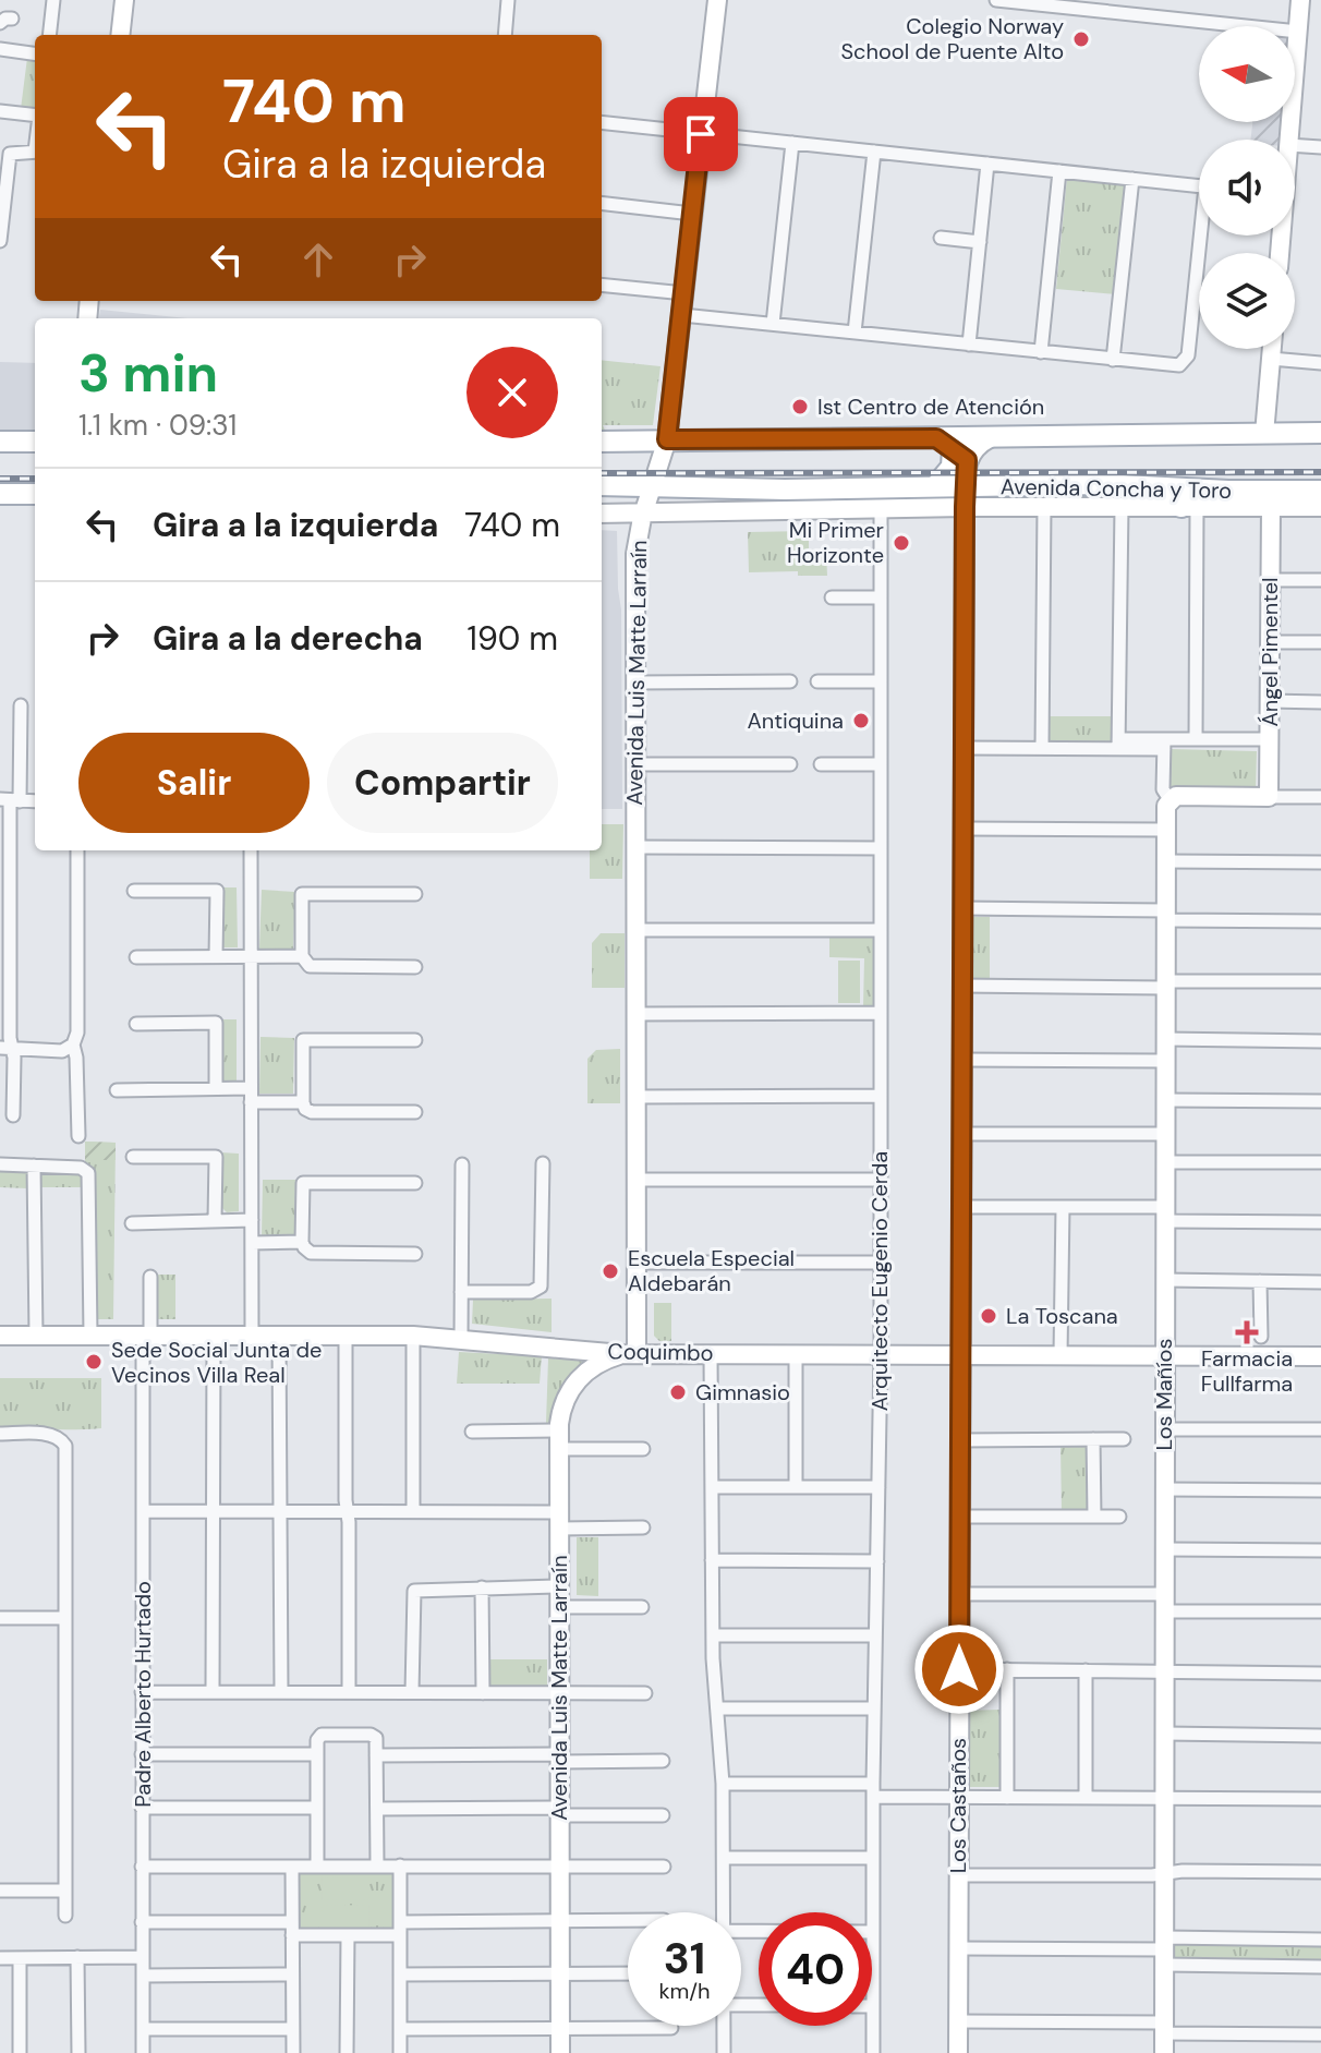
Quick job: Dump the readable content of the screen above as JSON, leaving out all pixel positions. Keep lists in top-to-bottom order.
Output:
{
  "streets": {
    "main road": ["Avenida Concha y Toro"],
    "street": [
      "Ángel Pimentel",
      "Avenida Luis Matte Larraín",
      "Arquitecto Eugenio Cerda",
      "Coquimbo",
      "Los Mañíos",
      "Padre Alberto Hurtado",
      "Los Castaños"
    ]
  },
  "crossings": [
    ["Avenida Concha y Toro", "Ángel Pimentel"],
    ["Avenida Concha y Toro", "Avenida Luis Matte Larraín"],
    ["Avenida Concha y Toro", "Arquitecto Eugenio Cerda"],
    ["Avenida Concha y Toro", "Los Castaños"],
    ["Avenida Luis Matte Larraín", "Coquimbo"],
    ["Arquitecto Eugenio Cerda", "Coquimbo"],
    ["Coquimbo", "Los Mañíos"],
    ["Coquimbo", "Padre Alberto Hurtado"],
    ["Coquimbo", "Los Castaños"]
  ],
  "places": {
    "other": [
      "Colegio Norway School de Puente Alto",
      "Ist Centro de Atención",
      "Mi Primer Horizonte",
      "Antiquina",
      "Escuela Especial Aldebarán",
      "La Toscana",
      "Sede Social Junta de Vecinos Villa Real",
      "Gimnasio"
    ],
    "health": ["Farmacia Fullfarma"]
  },
  "north": "left",
  "page": {
    "turn": ["740 m", "Gira a la izquierda"],
    "heading": ["3 min", "1.1 km · 09:31"],
    "list": [
      {
        "name": "Gira a la izquierda",
        "value": "740 m"
      },
      {
        "name": "Gira a la derecha",
        "value": "190 m"
      }
    ],
    "buttons": ["Salir", "Compartir"],
    "speed": "31 km/h",
    "limit": "40"
  }
}
